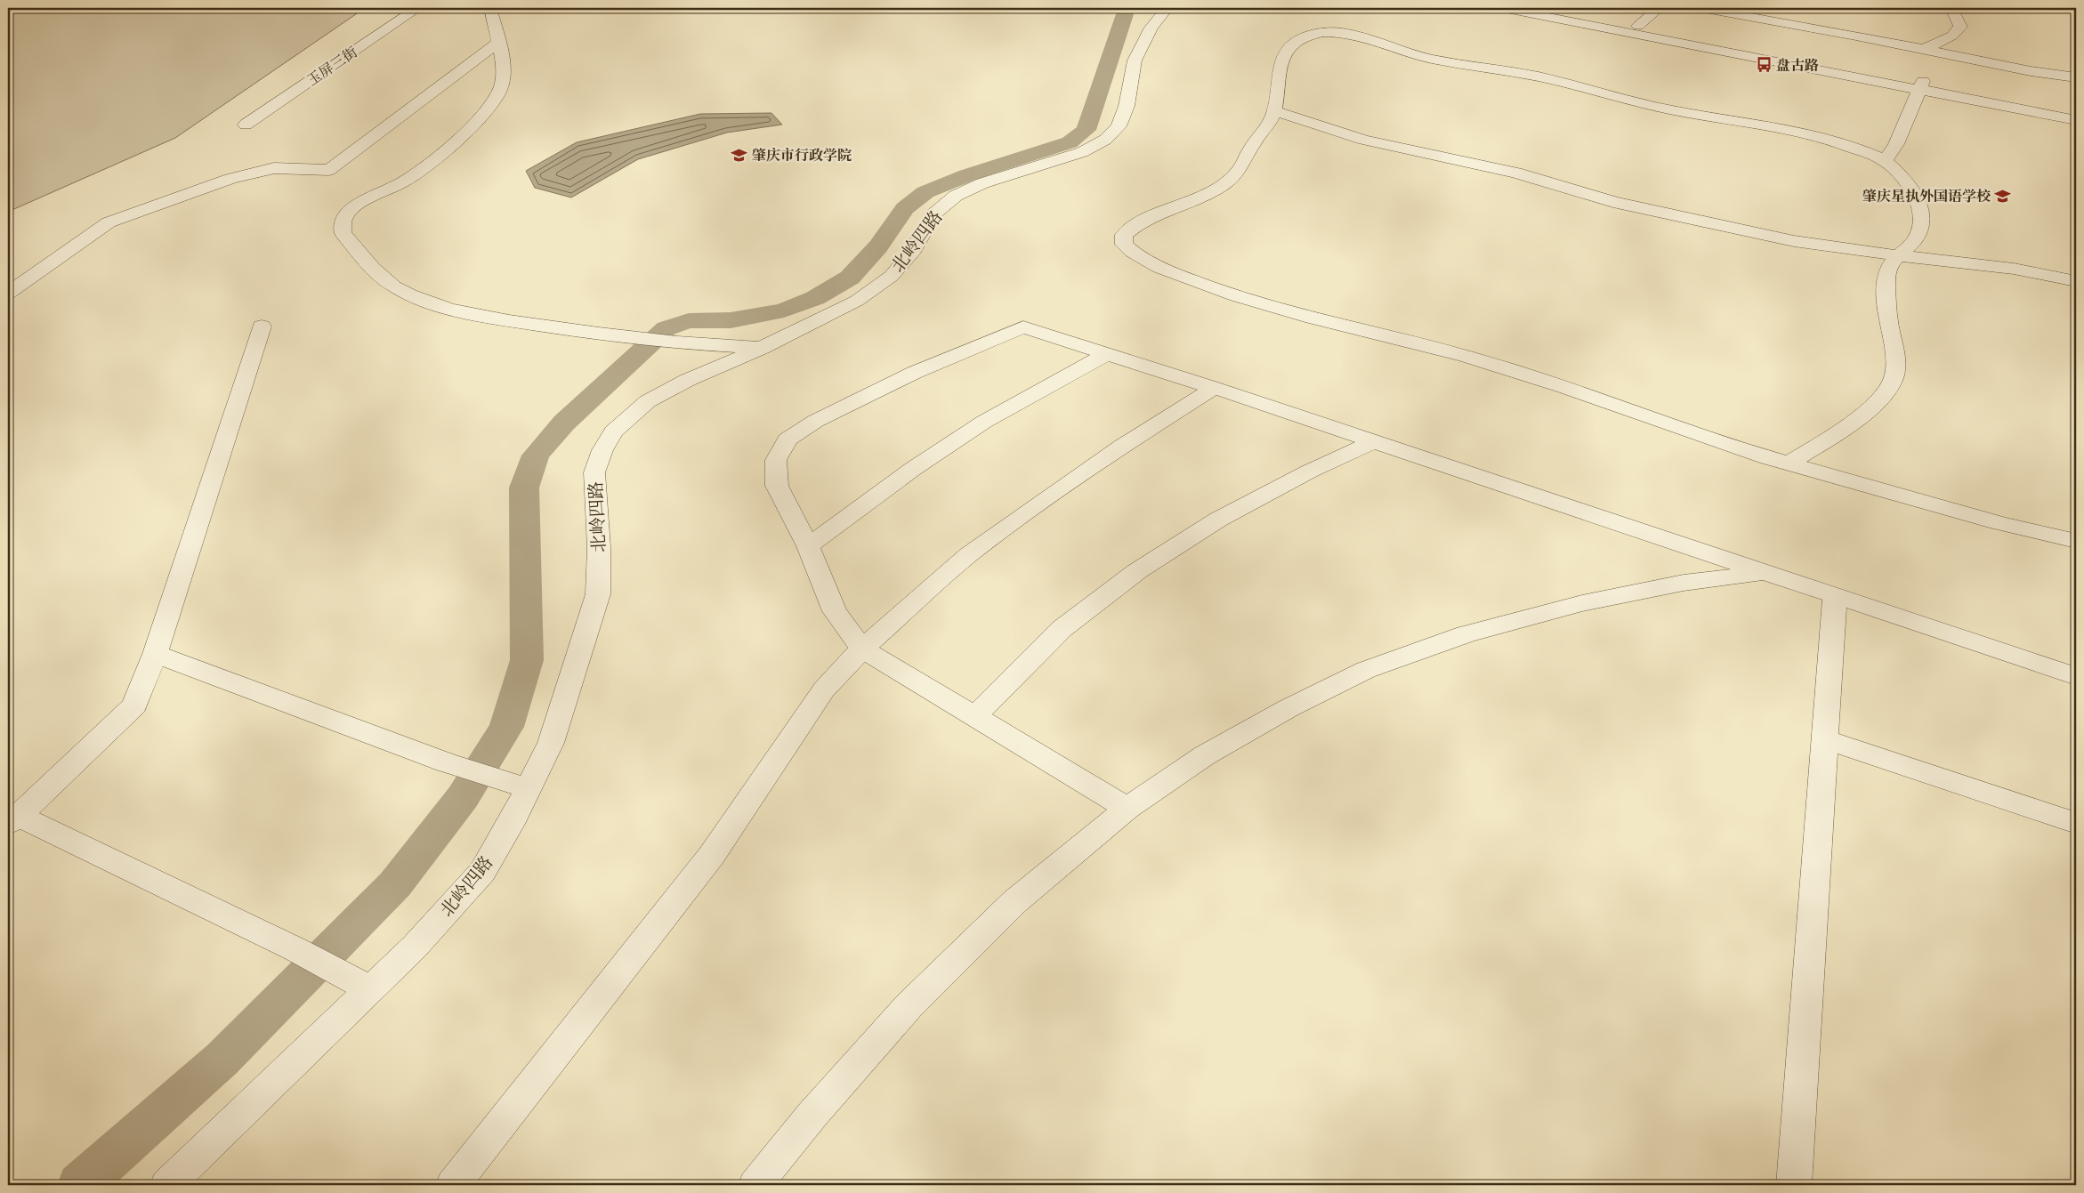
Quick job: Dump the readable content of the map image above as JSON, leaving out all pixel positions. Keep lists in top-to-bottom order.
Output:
{
  "streets": {
    "street": ["玉屏三街", "北岭四路"]
  },
  "places": {
    "bus stop": ["盘古路"],
    "school or university": ["肇庆市行政学院", "肇庆星执外国语学校"]
  }
}
